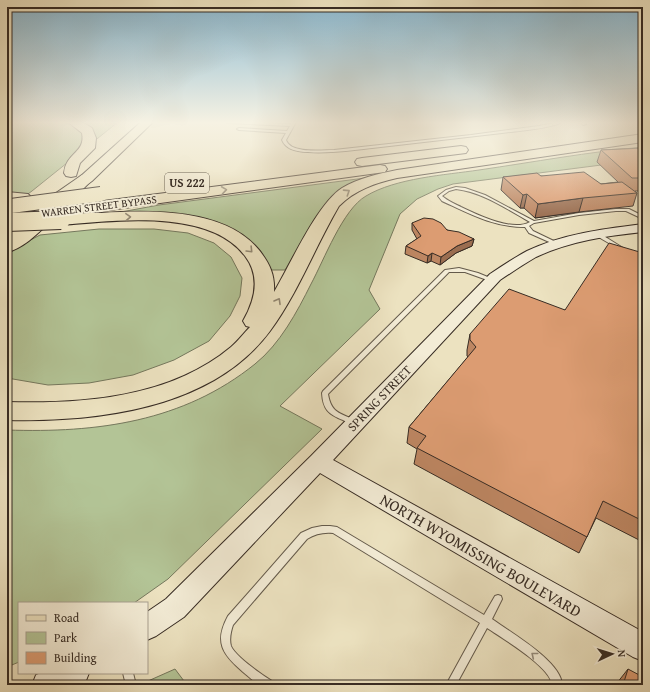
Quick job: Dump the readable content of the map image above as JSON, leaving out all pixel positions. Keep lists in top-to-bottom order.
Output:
{
  "streets": {
    "highway": ["US 222", "WARREN STREET BYPASS"],
    "street": ["SPRING STREET", "NORTH WYOMISSING BOULEVARD"]
  },
  "crossings": [
    ["SPRING STREET", "NORTH WYOMISSING BOULEVARD"]
  ],
  "legend": ["Road", "Park", "Building"],
  "north": "right"
}
